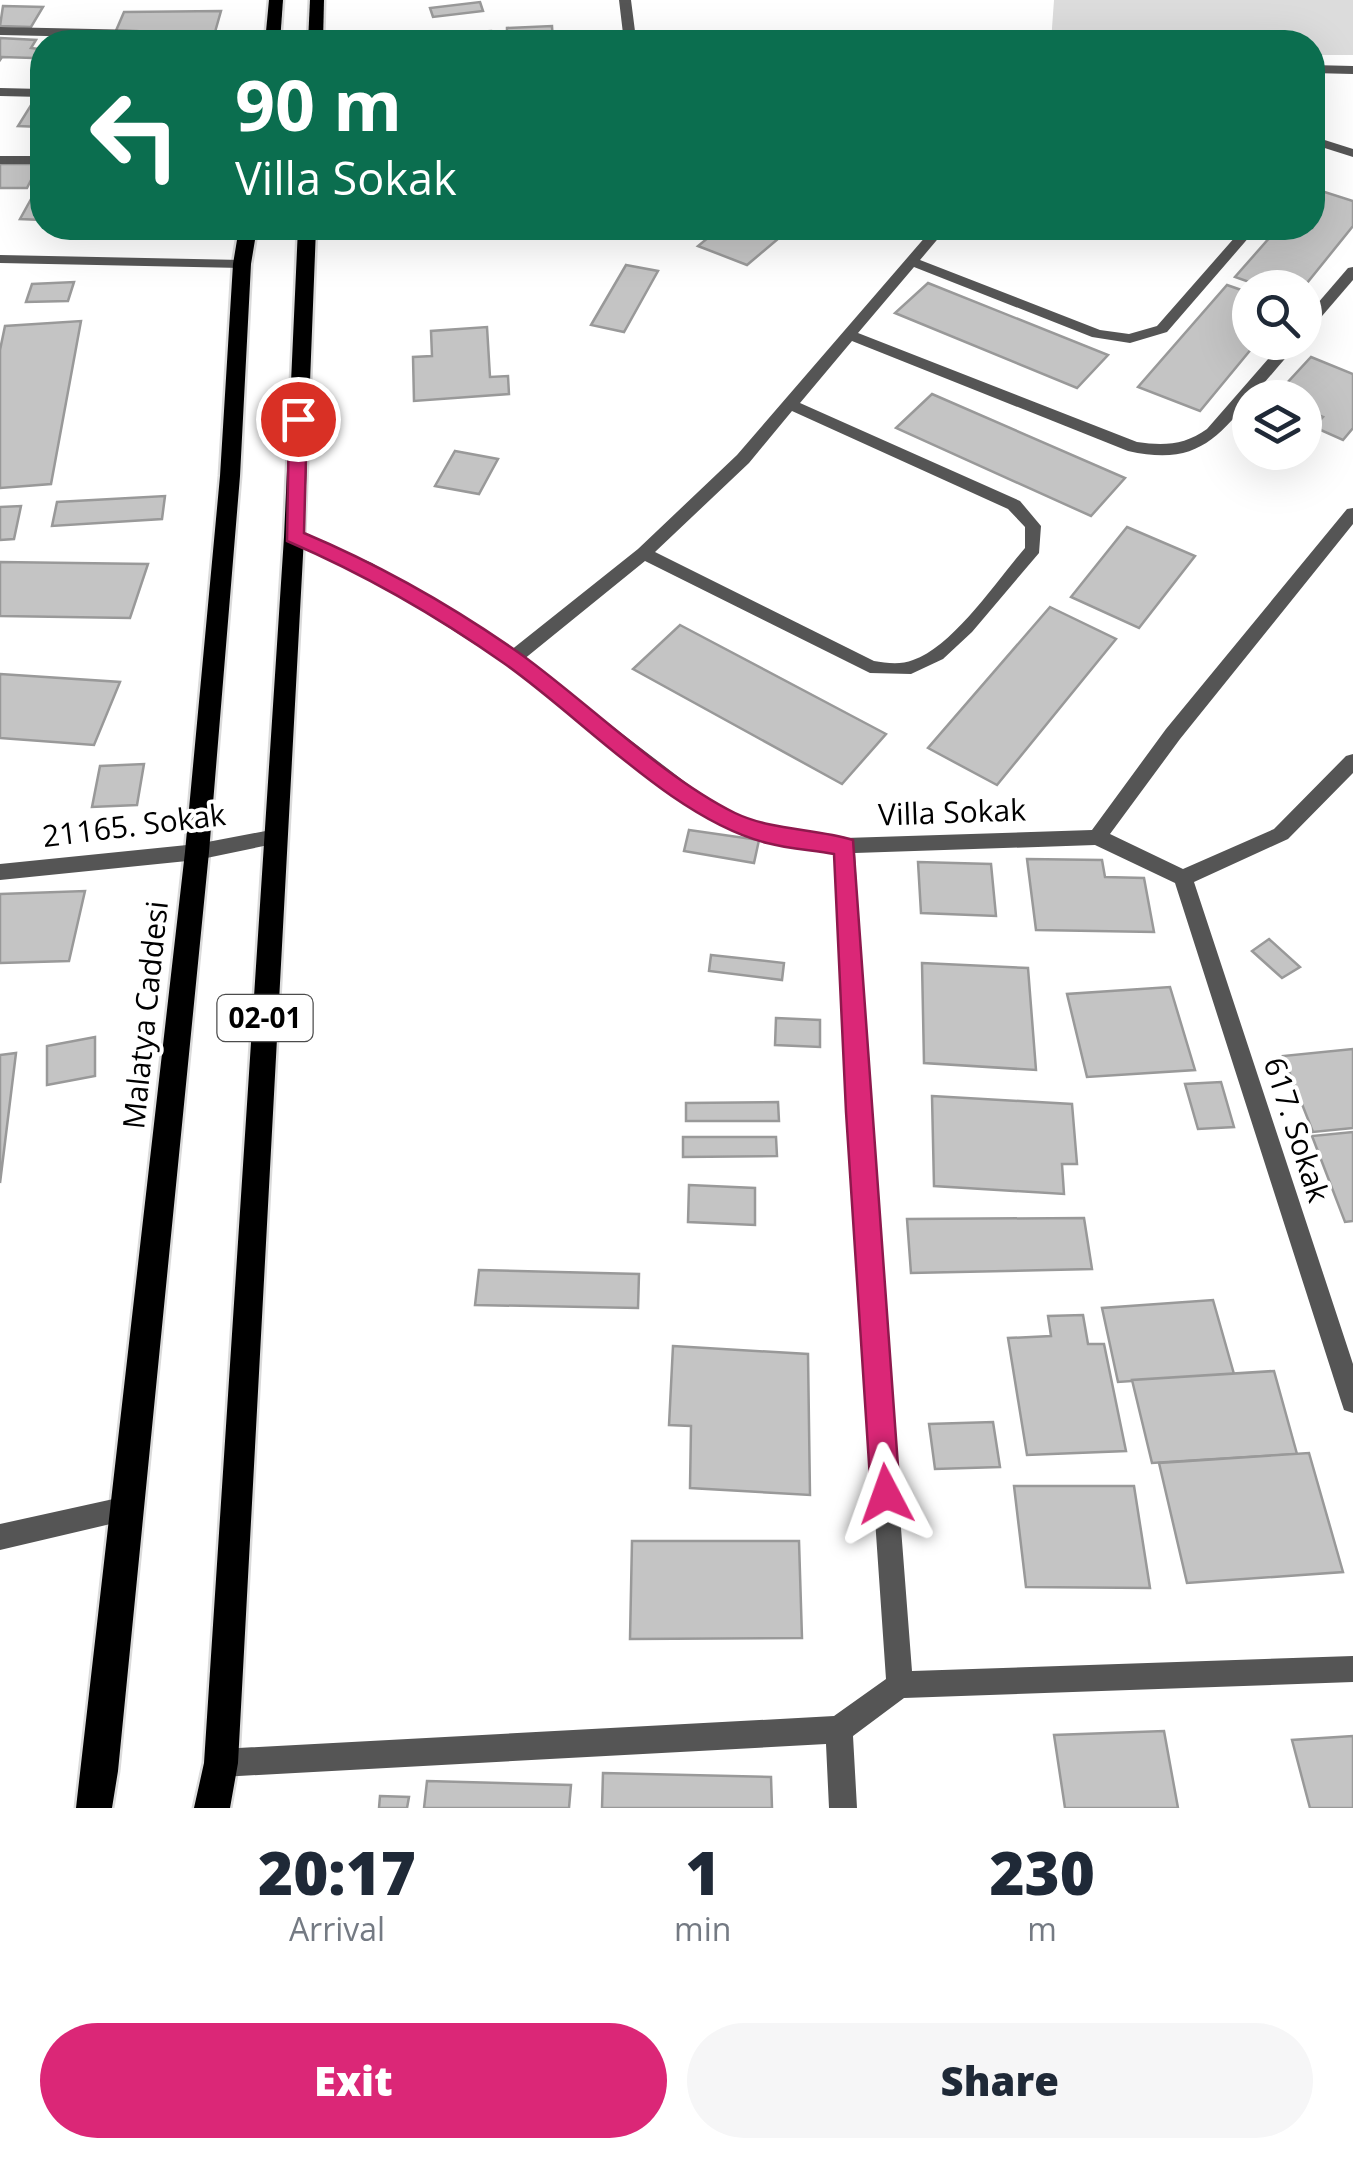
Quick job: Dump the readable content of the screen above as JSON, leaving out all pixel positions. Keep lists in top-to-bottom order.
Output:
{
  "streets": {
    "main road": ["Malatya Caddesi", "02-01"],
    "street": ["Villa Sokak", "21165. Sokak", "617. Sokak"]
  },
  "crossings": [
    ["Villa Sokak", "02-01"],
    ["Villa Sokak", "617. Sokak"],
    ["21165. Sokak", "Malatya Caddesi"],
    ["21165. Sokak", "02-01"]
  ],
  "page": {
    "turn": ["90 m", "Villa Sokak"],
    "eta": [
      "20:17",
      "Arrival",
      "1",
      "min",
      "230",
      "m"
    ],
    "buttons": ["Exit", "Share"]
  }
}
